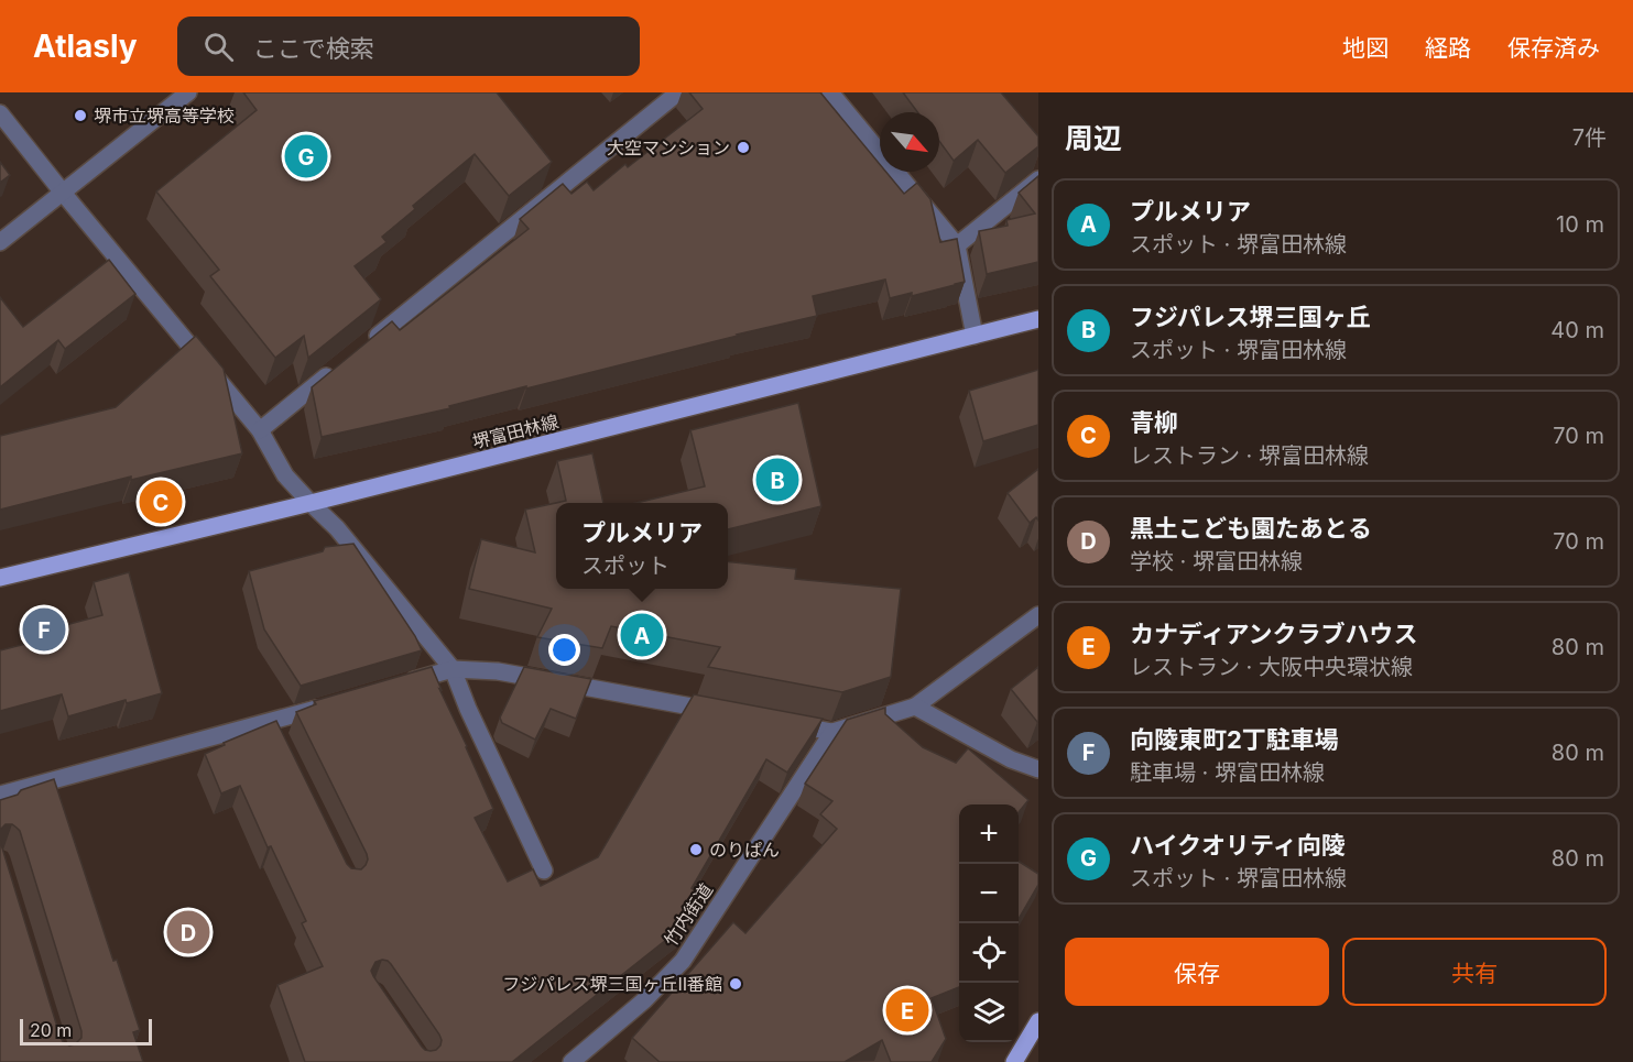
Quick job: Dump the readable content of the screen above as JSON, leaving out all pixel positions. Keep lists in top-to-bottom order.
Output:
{
  "streets": {
    "main road": ["堺富田林線"],
    "street": ["竹内街道"]
  },
  "places": [
    "堺市立堺高等学校",
    "大空マンション",
    "のりぱん",
    "フジパレス堺三国ヶ丘Ⅱ番館"
  ],
  "scale_bar": "20 m",
  "north": "bottom right",
  "page": {
    "header": "Atlasly",
    "search": "ここで検索",
    "nav": ["地図", "経路", "保存済み"],
    "heading": ["周辺", "7件"],
    "pins": [
      "G",
      "B",
      "C",
      "F",
      "A",
      "D",
      "E"
    ],
    "list": [
      {
        "mark": "A",
        "name": "プルメリア",
        "note": "スポット · 堺富田林線",
        "value": "10 m"
      },
      {
        "mark": "B",
        "name": "フジパレス堺三国ヶ丘",
        "note": "スポット · 堺富田林線",
        "value": "40 m"
      },
      {
        "mark": "C",
        "name": "青柳",
        "note": "レストラン · 堺富田林線",
        "value": "70 m"
      },
      {
        "mark": "D",
        "name": "黒土こども園たあとる",
        "note": "学校 · 堺富田林線",
        "value": "70 m"
      },
      {
        "mark": "E",
        "name": "カナディアンクラブハウス",
        "note": "レストラン · 大阪中央環状線",
        "value": "80 m"
      },
      {
        "mark": "F",
        "name": "向陵東町2丁駐車場",
        "note": "駐車場 · 堺富田林線",
        "value": "80 m"
      },
      {
        "mark": "G",
        "name": "ハイクオリティ向陵",
        "note": "スポット · 堺富田林線",
        "value": "80 m"
      }
    ],
    "popup": ["プルメリア", "スポット"],
    "map_buttons": ["+", "−"],
    "buttons": ["保存", "共有"],
    "scale": "20 m"
  }
}
